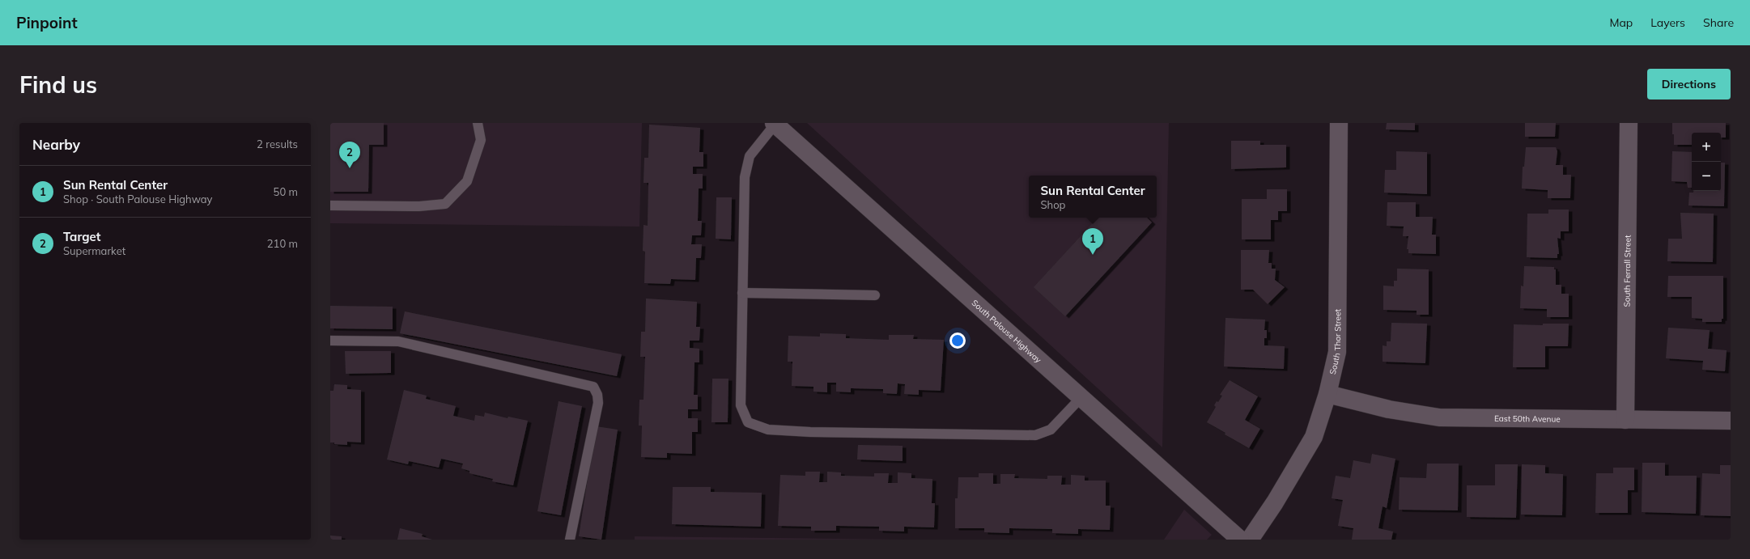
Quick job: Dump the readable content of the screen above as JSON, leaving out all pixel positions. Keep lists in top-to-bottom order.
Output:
{
  "streets": {
    "street": [
      "South Ferrall Street",
      "South Palouse Highway",
      "South Thor Street",
      "East 50th Avenue"
    ]
  },
  "crossings": [
    ["South Ferrall Street", "East 50th Avenue"],
    ["South Thor Street", "East 50th Avenue"]
  ],
  "page": {
    "header": "Pinpoint",
    "nav": ["Map", "Layers", "Share"],
    "buttons": "Directions",
    "title": "Find us",
    "heading": ["Nearby", "2 results"],
    "map_buttons": ["+", "−"],
    "pins": ["2", "1"],
    "list": [
      {
        "mark": "1",
        "name": "Sun Rental Center",
        "note": "Shop · South Palouse Highway",
        "value": "50 m"
      },
      {
        "mark": "2",
        "name": "Target",
        "note": "Supermarket",
        "value": "210 m"
      }
    ],
    "popup": ["Sun Rental Center", "Shop"]
  }
}
